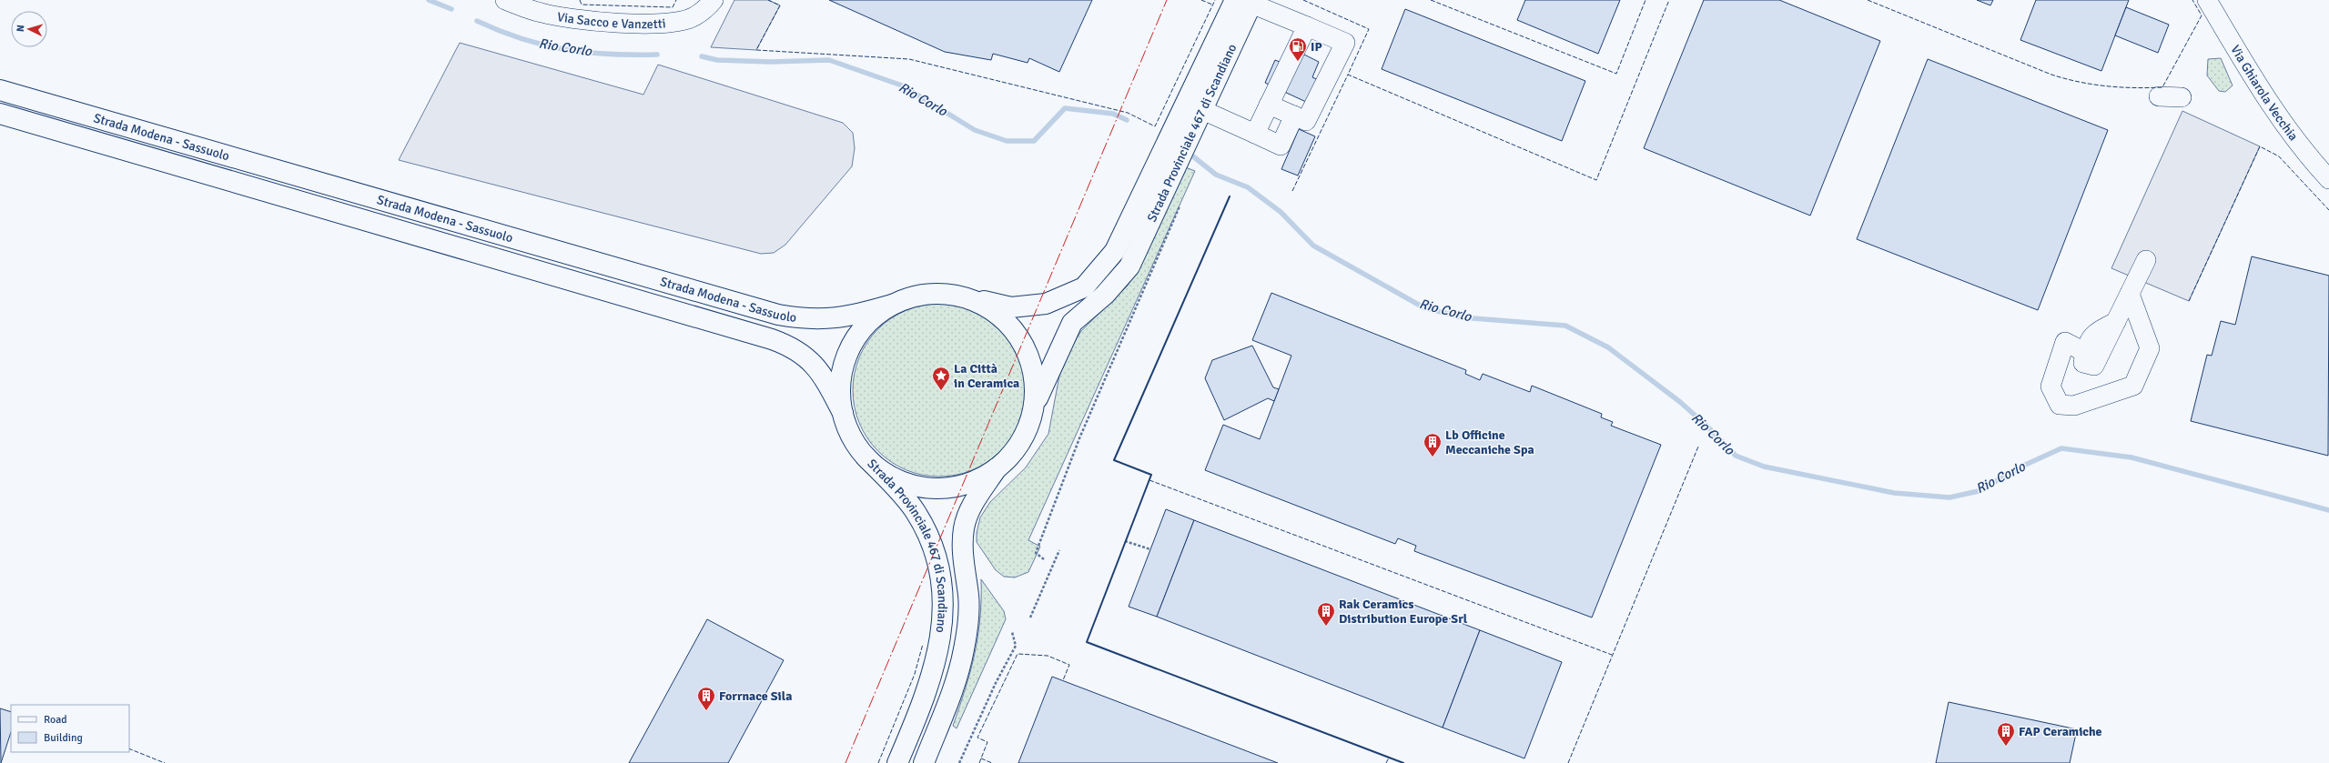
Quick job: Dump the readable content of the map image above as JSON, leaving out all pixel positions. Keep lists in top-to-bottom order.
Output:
{
  "streets": {
    "main road": ["Strada Provinciale 467 di Scandiano", "Strada Modena - Sassuolo"],
    "street": ["Via Sacco e Vanzetti", "Via Ghiarola Vecchia"]
  },
  "crossings": [
    ["Strada Provinciale 467 di Scandiano", "Strada Modena - Sassuolo"]
  ],
  "water": ["Rio Corlo"],
  "places": {
    "fuel station": ["IP"],
    "place": ["La Città in Ceramica"],
    "building": [
      "Lb Officine Meccaniche Spa",
      "Rak Ceramics Distribution Europe Srl",
      "Forrnace Sila",
      "FAP Ceramiche"
    ]
  },
  "legend": ["Road", "Building"],
  "north": "left"
}
